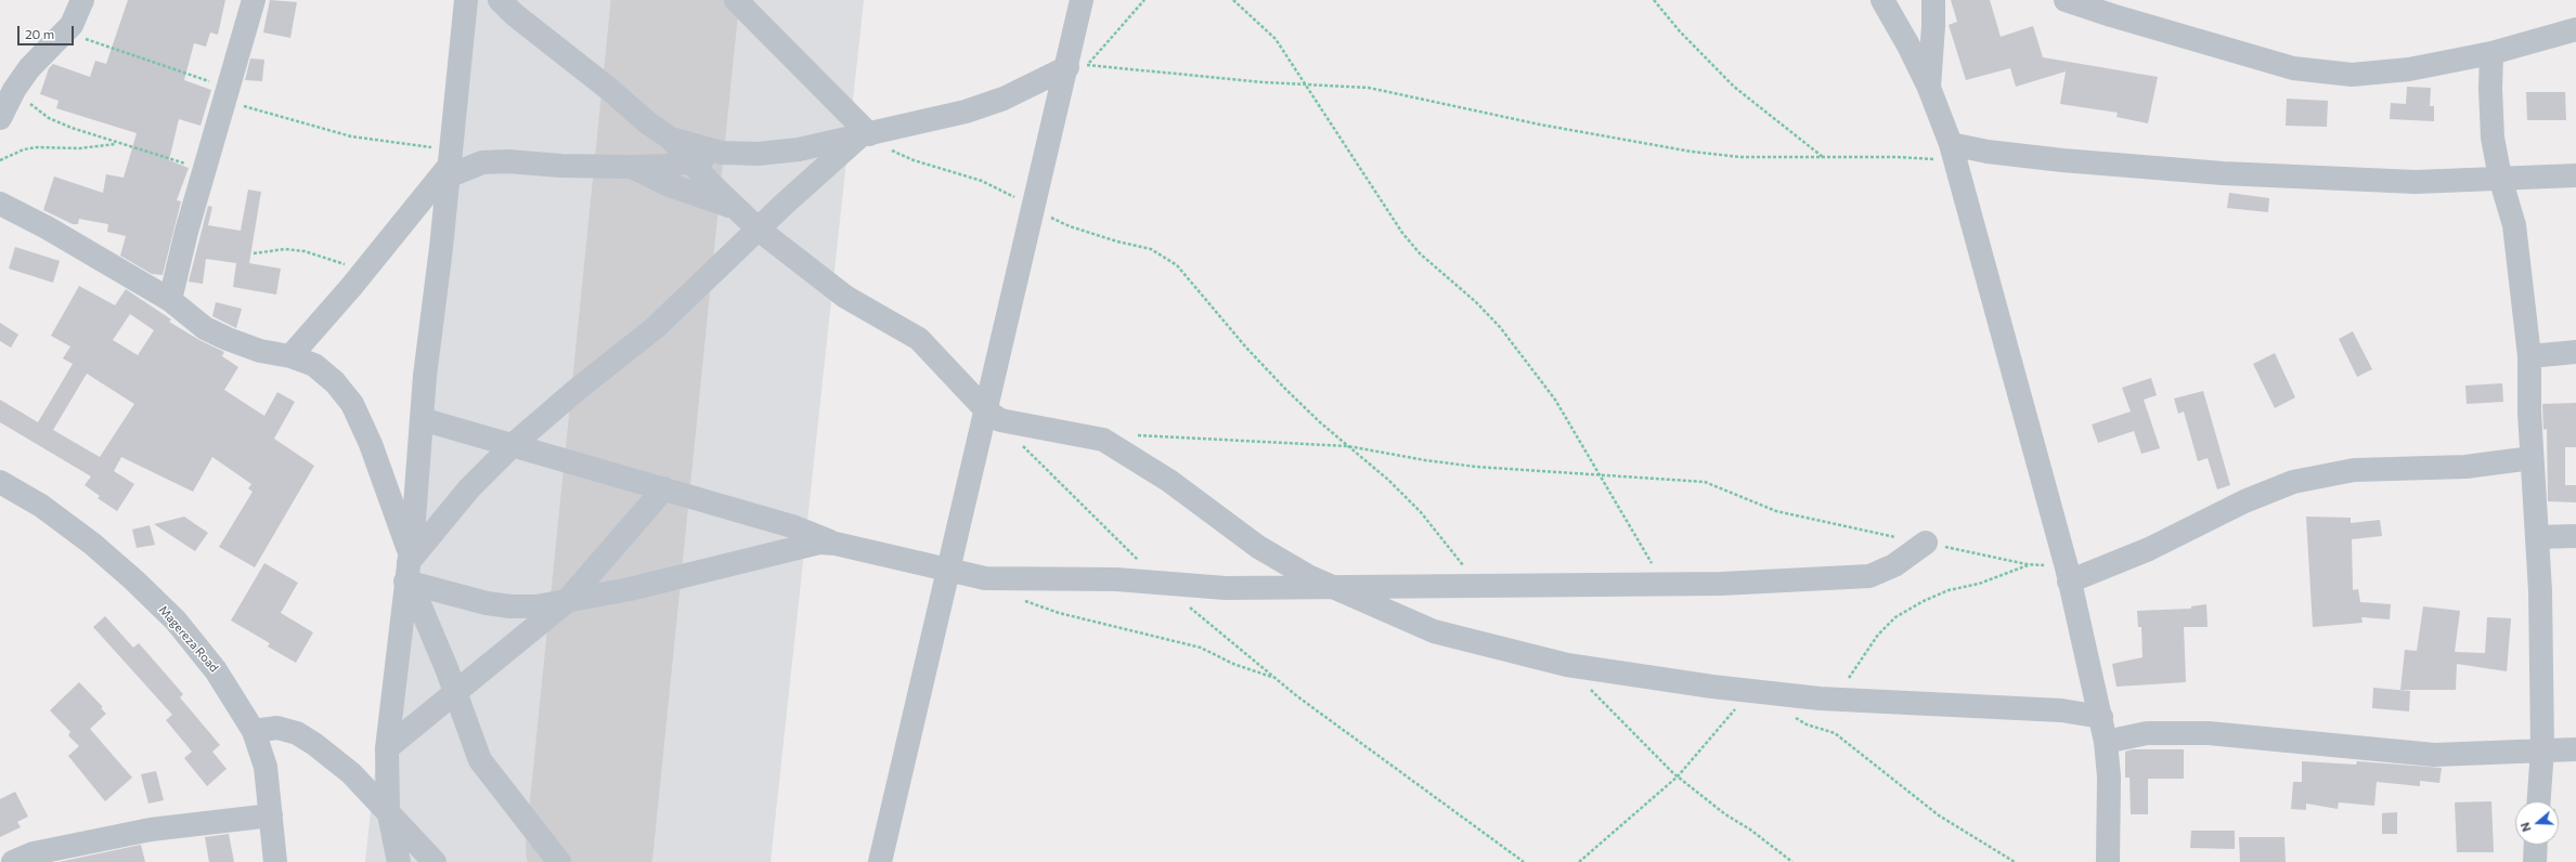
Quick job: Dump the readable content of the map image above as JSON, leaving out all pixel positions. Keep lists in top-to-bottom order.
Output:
{
  "streets": {
    "street": ["Magereza Road"]
  },
  "scale_bar": "20 m",
  "north": "left"
}
